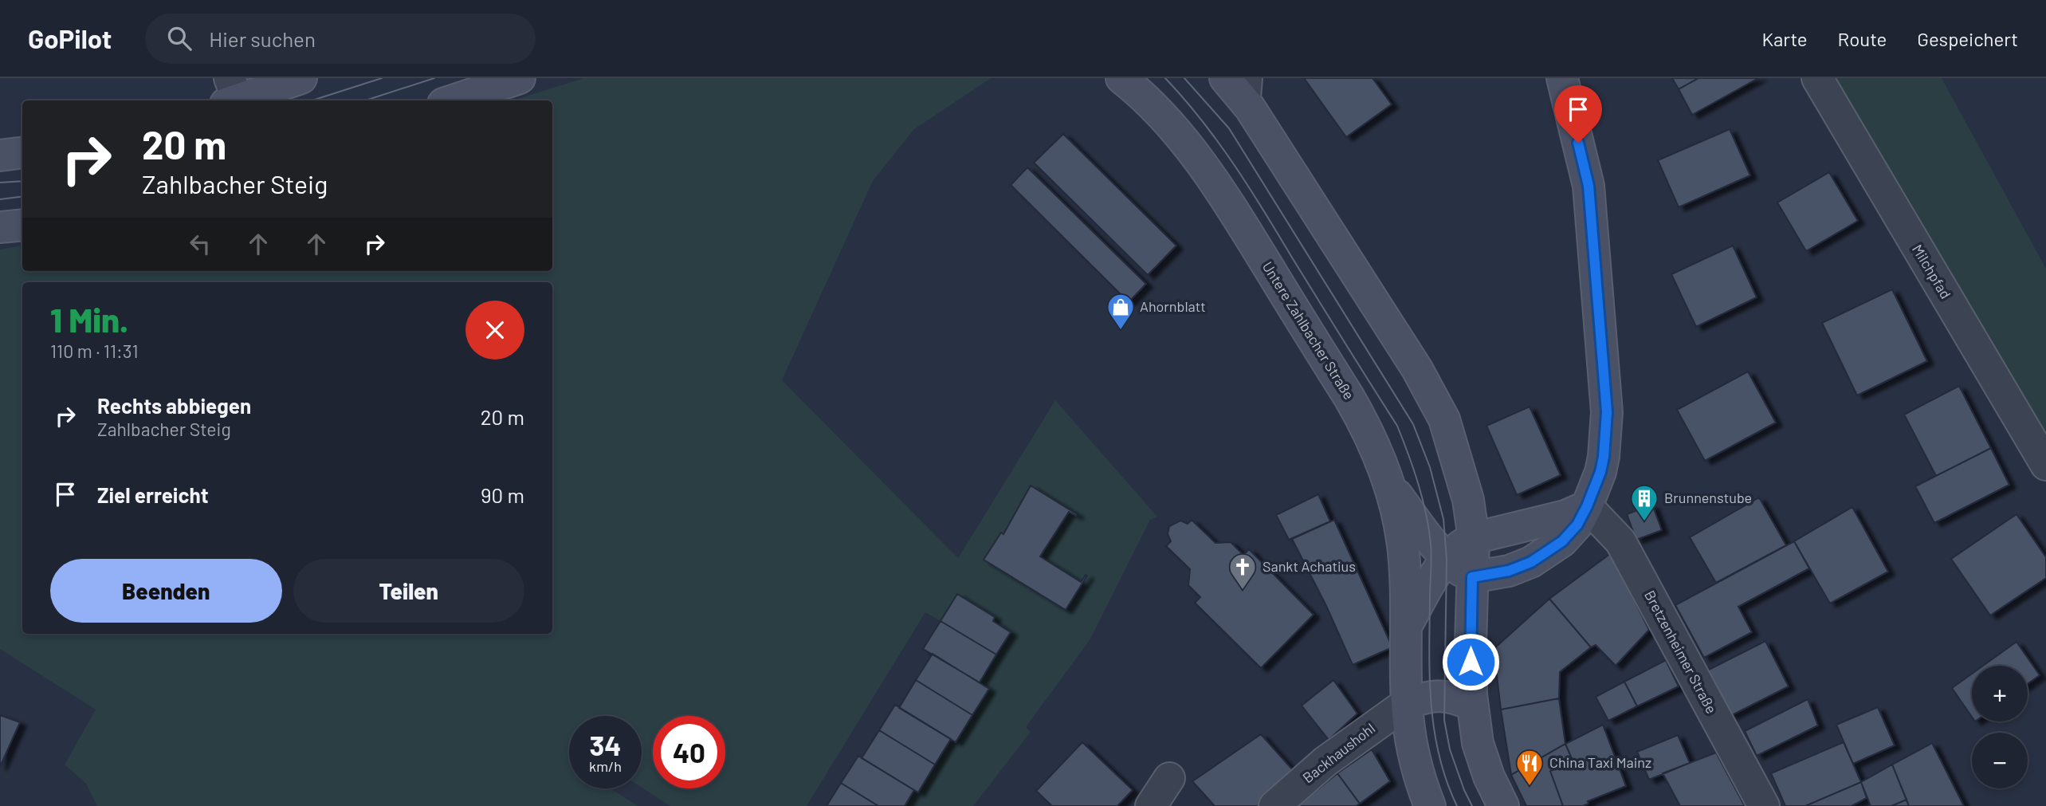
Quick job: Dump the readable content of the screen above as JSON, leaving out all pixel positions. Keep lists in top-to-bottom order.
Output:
{
  "streets": {
    "street": [
      "Milchpfad",
      "Untere Zahlbacher Straße",
      "Bretzenheimer Straße",
      "Backhaushohl"
    ]
  },
  "crossings": [
    ["Untere Zahlbacher Straße", "Backhaushohl"]
  ],
  "places": {
    "shop": ["Ahornblatt"],
    "building": ["Brunnenstube"],
    "church": ["Sankt Achatius"],
    "restaurant": ["China Taxi Mainz"]
  },
  "page": {
    "header": "GoPilot",
    "search": "Hier suchen",
    "nav": ["Karte", "Route", "Gespeichert"],
    "turn": ["20 m", "Zahlbacher Steig"],
    "heading": ["1 Min.", "110 m · 11:31"],
    "list": [
      {
        "name": "Rechts abbiegen",
        "note": "Zahlbacher Steig",
        "value": "20 m"
      },
      {
        "name": "Ziel erreicht",
        "value": "90 m"
      }
    ],
    "buttons": ["Beenden", "Teilen"],
    "map_buttons": ["+", "−"],
    "speed": "34 km/h",
    "limit": "40"
  }
}
